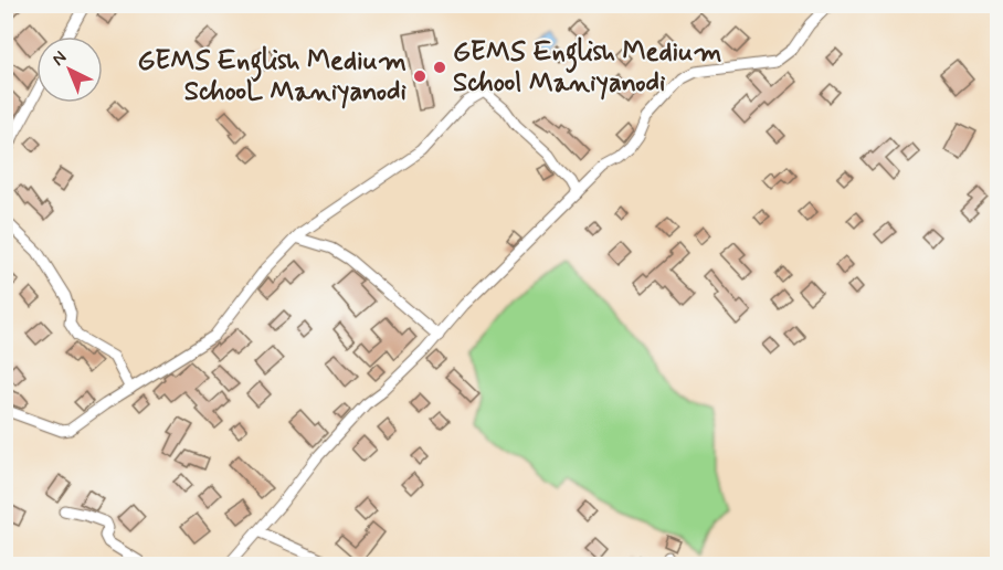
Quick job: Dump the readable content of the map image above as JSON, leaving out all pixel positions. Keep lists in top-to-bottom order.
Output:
{
  "places": ["GEMS English Medium School Maniyanodi", "GEMS English Medium SchooL Maniyanodi"],
  "north": "top left"
}
